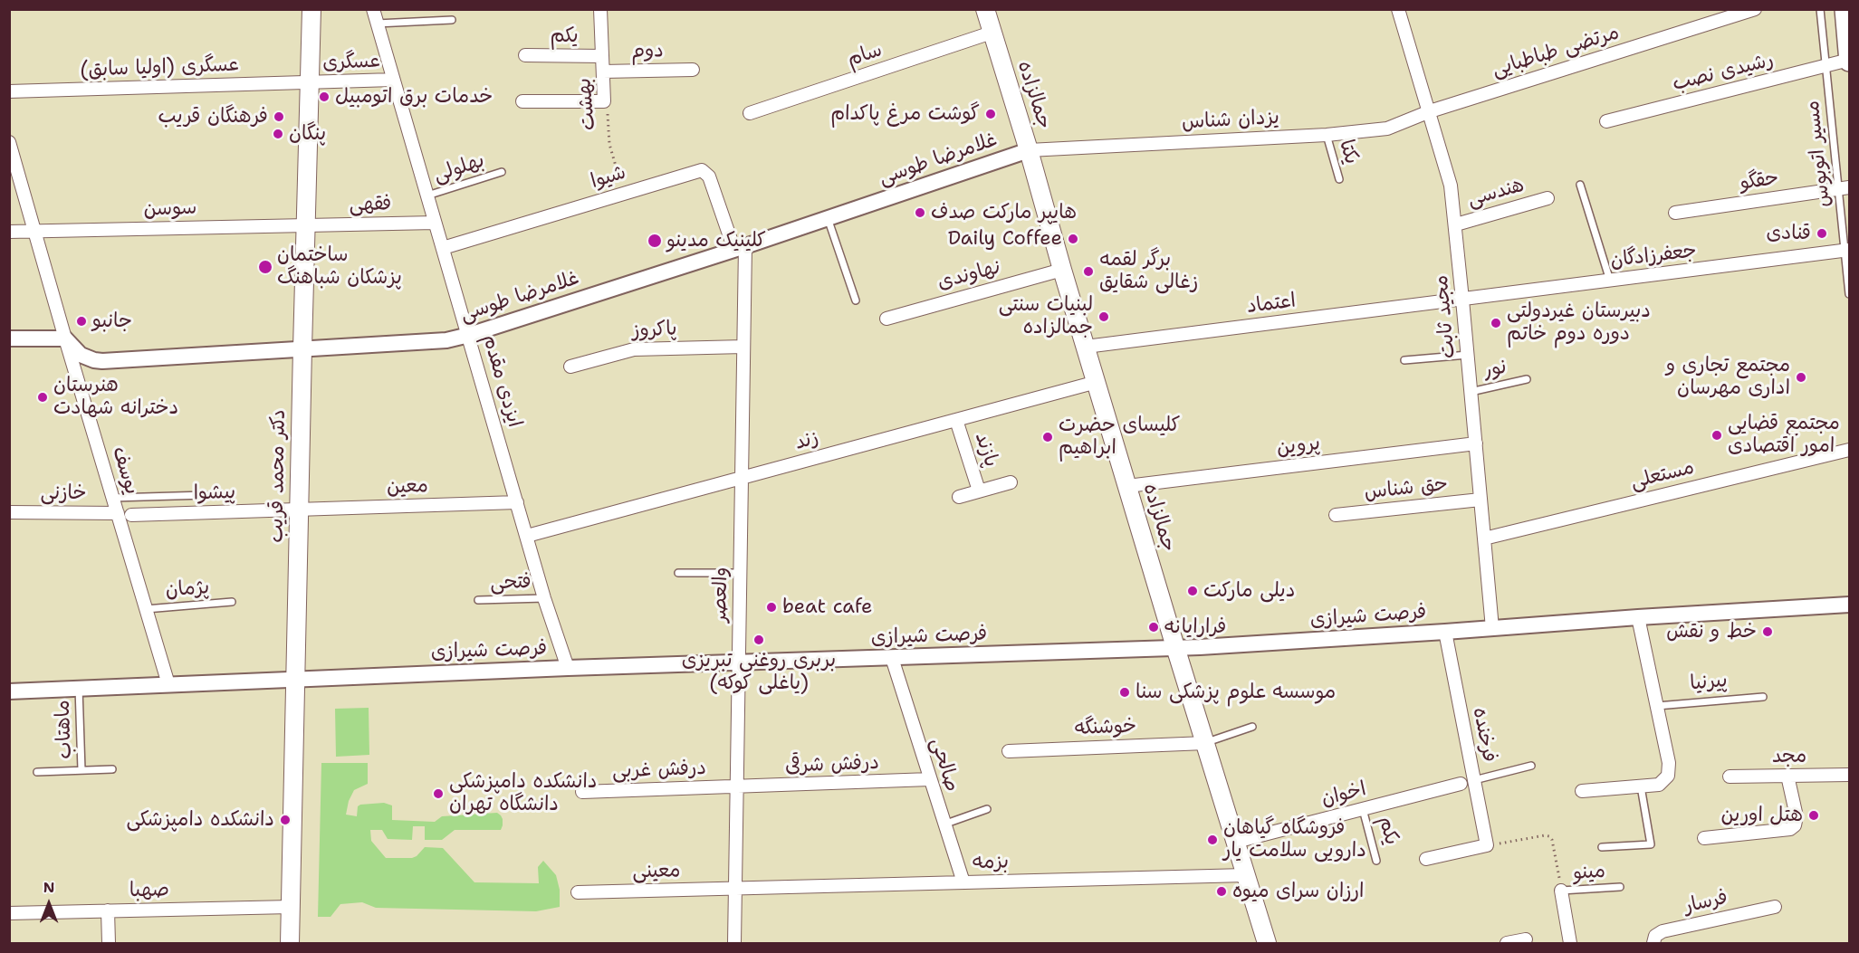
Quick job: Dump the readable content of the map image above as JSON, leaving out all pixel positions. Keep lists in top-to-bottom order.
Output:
{
  "streets": {
    "main road": ["جمالزاده", "دکتر محمد قریب"],
    "street": [
      "یکم",
      "دوم",
      "مرتضی طباطبایی",
      "سام",
      "عسگری",
      "عسگری (اولیا سابق)",
      "رشیدی نصب",
      "بهشت",
      "یزدان شناس",
      "غلامرضا طوسی",
      "شیوا",
      "حقگو",
      "هندسی",
      "فقهی",
      "سوسن",
      "جعفرزادگان",
      "نهاوندی",
      "اعتماد",
      "مجید ثابت",
      "پاکروز",
      "ایزدی مقدم",
      "زند",
      "پروین",
      "پازند",
      "یوسف",
      "مستعلی",
      "معین",
      "حق شناس",
      "خازنی",
      "پیشوا",
      "والعصر",
      "فرصت شیرازی",
      "خوشنگه",
      "فرخنده",
      "مجد",
      "درفش شرقی",
      "صالحی",
      "درفش غربی",
      "اخوان",
      "بزمه",
      "معینی",
      "صهبا",
      "فرسار"
    ],
    "lane": [
      "یکتا",
      "مسیر اتوبوس",
      "بهلولی",
      "نور",
      "فتحی",
      "پژمان",
      "پیرنیا",
      "ماهتاب",
      "مینو"
    ]
  },
  "crossings": [
    ["یکم", "بهشت"],
    ["یکم", "اخوان"],
    ["دوم", "بهشت"],
    ["مرتضی طباطبایی", "یزدان شناس"],
    ["مرتضی طباطبایی", "مجید ثابت"],
    ["سام", "جمالزاده"],
    ["عسگری", "عسگری (اولیا سابق)"],
    ["عسگری", "ایزدی مقدم"],
    ["عسگری", "دکتر محمد قریب"],
    ["عسگری (اولیا سابق)", "دکتر محمد قریب"],
    ["رشیدی نصب", "مسیر اتوبوس"],
    ["جمالزاده", "یزدان شناس"],
    ["جمالزاده", "غلامرضا طوسی"],
    ["جمالزاده", "نهاوندی"],
    ["جمالزاده", "اعتماد"],
    ["جمالزاده", "زند"],
    ["جمالزاده", "پروین"],
    ["جمالزاده", "فرصت شیرازی"],
    ["جمالزاده", "خوشنگه"],
    ["جمالزاده", "اخوان"],
    ["جمالزاده", "بزمه"],
    ["بهشت", "شیوا"],
    ["یزدان شناس", "یکتا"],
    ["یزدان شناس", "غلامرضا طوسی"],
    ["یزدان شناس", "مجید ثابت"],
    ["مسیر اتوبوس", "حقگو"],
    ["مسیر اتوبوس", "جعفرزادگان"],
    ["غلامرضا طوسی", "شیوا"],
    ["غلامرضا طوسی", "ایزدی مقدم"],
    ["غلامرضا طوسی", "یوسف"],
    ["غلامرضا طوسی", "دکتر محمد قریب"],
    ["غلامرضا طوسی", "والعصر"],
    ["بهلولی", "ایزدی مقدم"],
    ["شیوا", "ایزدی مقدم"],
    ["شیوا", "والعصر"],
    ["هندسی", "مجید ثابت"],
    ["فقهی", "سوسن"],
    ["فقهی", "ایزدی مقدم"],
    ["فقهی", "دکتر محمد قریب"],
    ["سوسن", "یوسف"],
    ["سوسن", "دکتر محمد قریب"],
    ["جعفرزادگان", "اعتماد"],
    ["جعفرزادگان", "مجید ثابت"],
    ["اعتماد", "مجید ثابت"],
    ["مجید ثابت", "نور"],
    ["مجید ثابت", "پروین"],
    ["مجید ثابت", "مستعلی"],
    ["مجید ثابت", "حق شناس"],
    ["مجید ثابت", "فرصت شیرازی"],
    ["پاکروز", "والعصر"],
    ["ایزدی مقدم", "زند"],
    ["ایزدی مقدم", "معین"],
    ["ایزدی مقدم", "فتحی"],
    ["ایزدی مقدم", "فرصت شیرازی"],
    ["زند", "پازند"],
    ["زند", "والعصر"],
    ["یوسف", "خازنی"],
    ["یوسف", "پژمان"],
    ["یوسف", "فرصت شیرازی"],
    ["دکتر محمد قریب", "معین"],
    ["دکتر محمد قریب", "پیشوا"],
    ["دکتر محمد قریب", "فرصت شیرازی"],
    ["دکتر محمد قریب", "صهبا"],
    ["معین", "پیشوا"],
    ["والعصر", "فرصت شیرازی"],
    ["والعصر", "درفش شرقی"],
    ["والعصر", "درفش غربی"],
    ["والعصر", "بزمه"],
    ["والعصر", "معینی"],
    ["فرصت شیرازی", "ماهتاب"],
    ["فرصت شیرازی", "فرخنده"],
    ["فرصت شیرازی", "صالحی"],
    ["درفش شرقی", "صالحی"],
    ["درفش شرقی", "درفش غربی"],
    ["صالحی", "بزمه"],
    ["بزمه", "معینی"]
  ],
  "places": [
    "خدمات برق اتومبیل",
    "گوشت مرغ پاکدام",
    "فرهنگان قریب",
    "پنگان",
    "هايپر ماركت صدف",
    "قنادی",
    "Daily Coffee",
    "کلینیک مدینو",
    "ساختمان پزشکان شباهنگ",
    "برگر لقمه زغالی شقایق",
    "لبنیات سنتی جمالزاده",
    "جانبو",
    "دبیرستان غیردولتی دوره دوم خاتم",
    "مجتمع تجاری و اداری مهرسان",
    "هنرستان دخترانه شهادت",
    "مجتمع قضایی امور اقتصادی",
    "کلیسای حضرت ابراهیم",
    "دیلی مارکت",
    "beat cafe",
    "فرارایانه",
    "خط و نقش",
    "بربری روغنی تبریزی (یاغلی کوکه)",
    "موسسه علوم پزشکی سنا",
    "دانشکده دامپزشکی دانشگاه تهران",
    "هتل اورین",
    "دانشکده دامپزشکی",
    "فروشگاه گیاهان دارویی سلامت یار",
    "ارزان سرای میوه"
  ],
  "north": "top"
}
